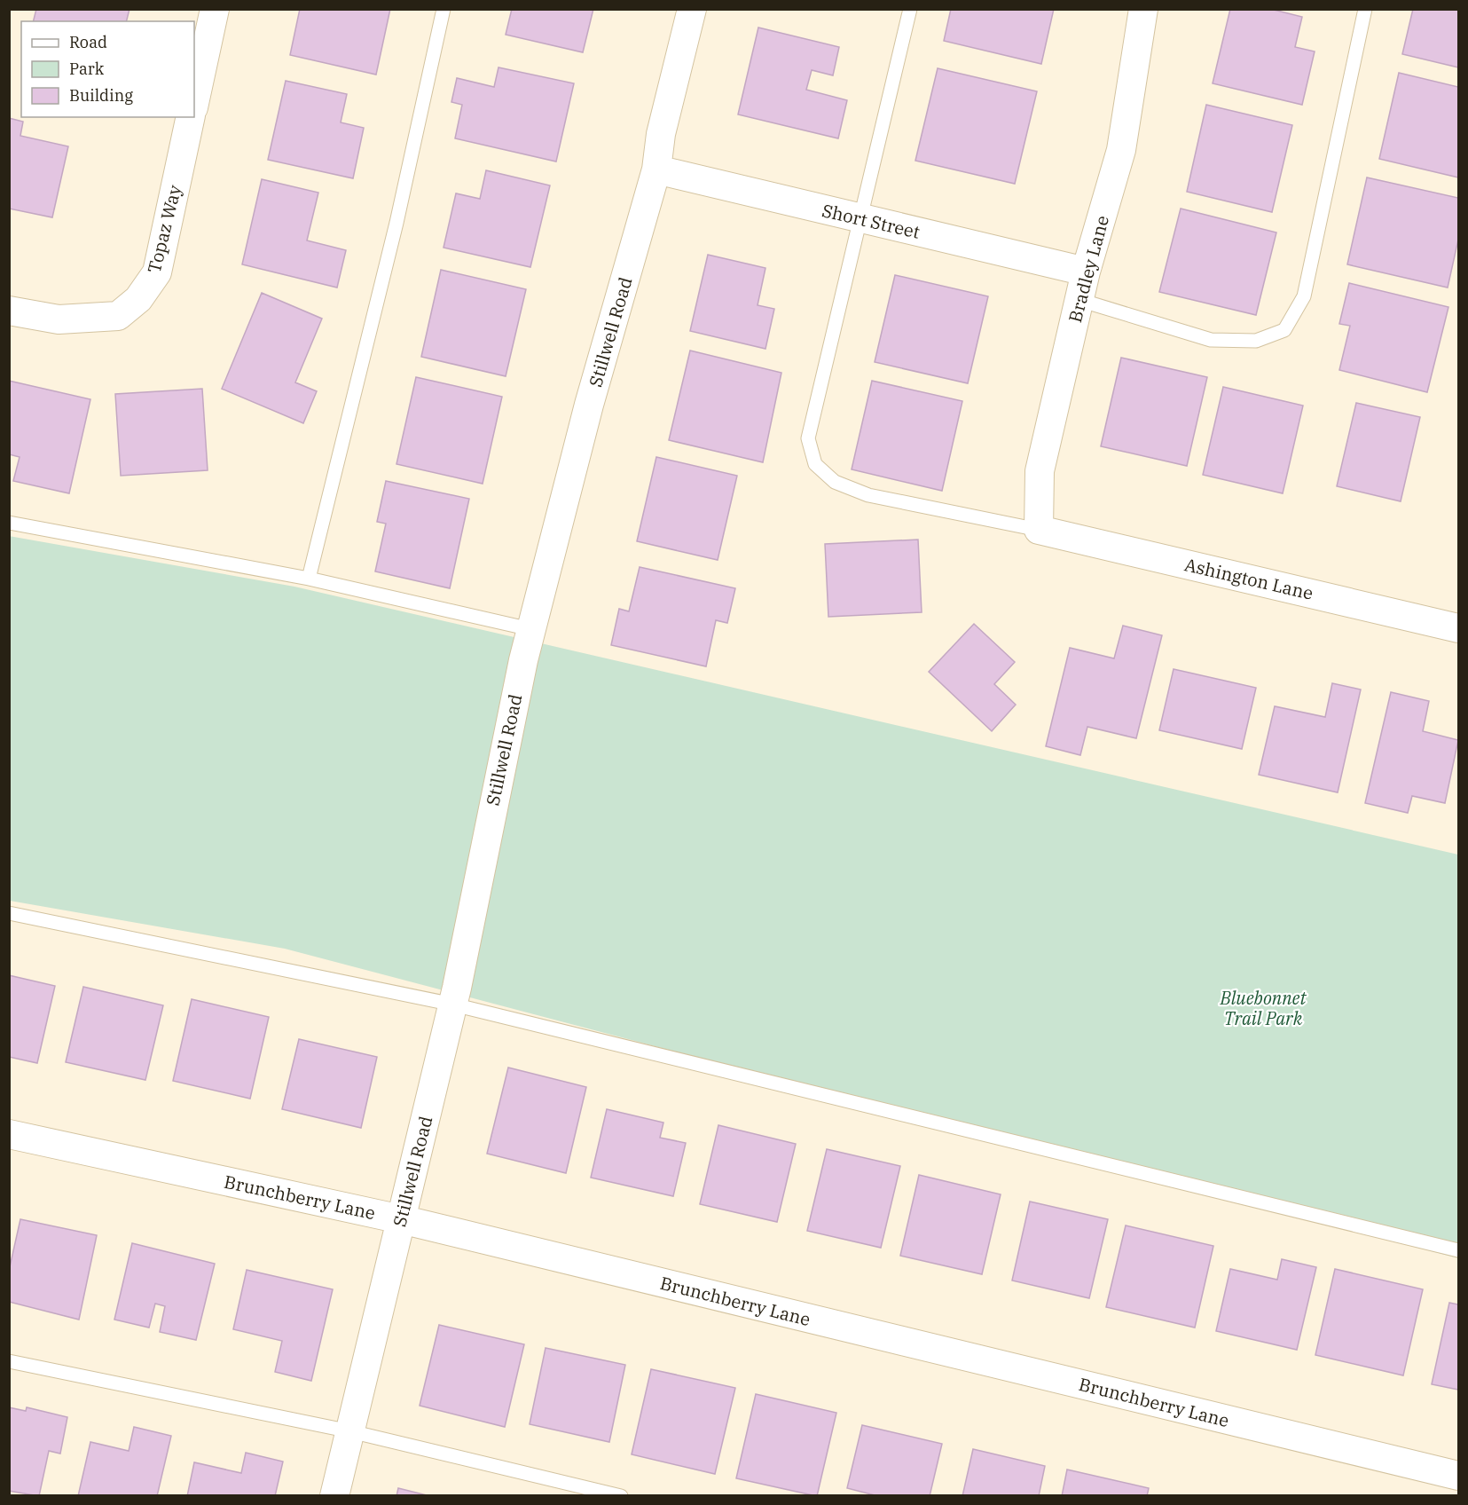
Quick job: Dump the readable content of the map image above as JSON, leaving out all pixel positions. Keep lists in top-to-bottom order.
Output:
{
  "streets": {
    "street": [
      "Short Street",
      "Topaz Way",
      "Bradley Lane",
      "Stillwell Road",
      "Ashington Lane",
      "Brunchberry Lane"
    ]
  },
  "crossings": [
    ["Short Street", "Bradley Lane"],
    ["Short Street", "Stillwell Road"],
    ["Bradley Lane", "Ashington Lane"],
    ["Stillwell Road", "Brunchberry Lane"]
  ],
  "parks": ["Bluebonnet Trail Park"],
  "legend": ["Road", "Park", "Building"]
}
